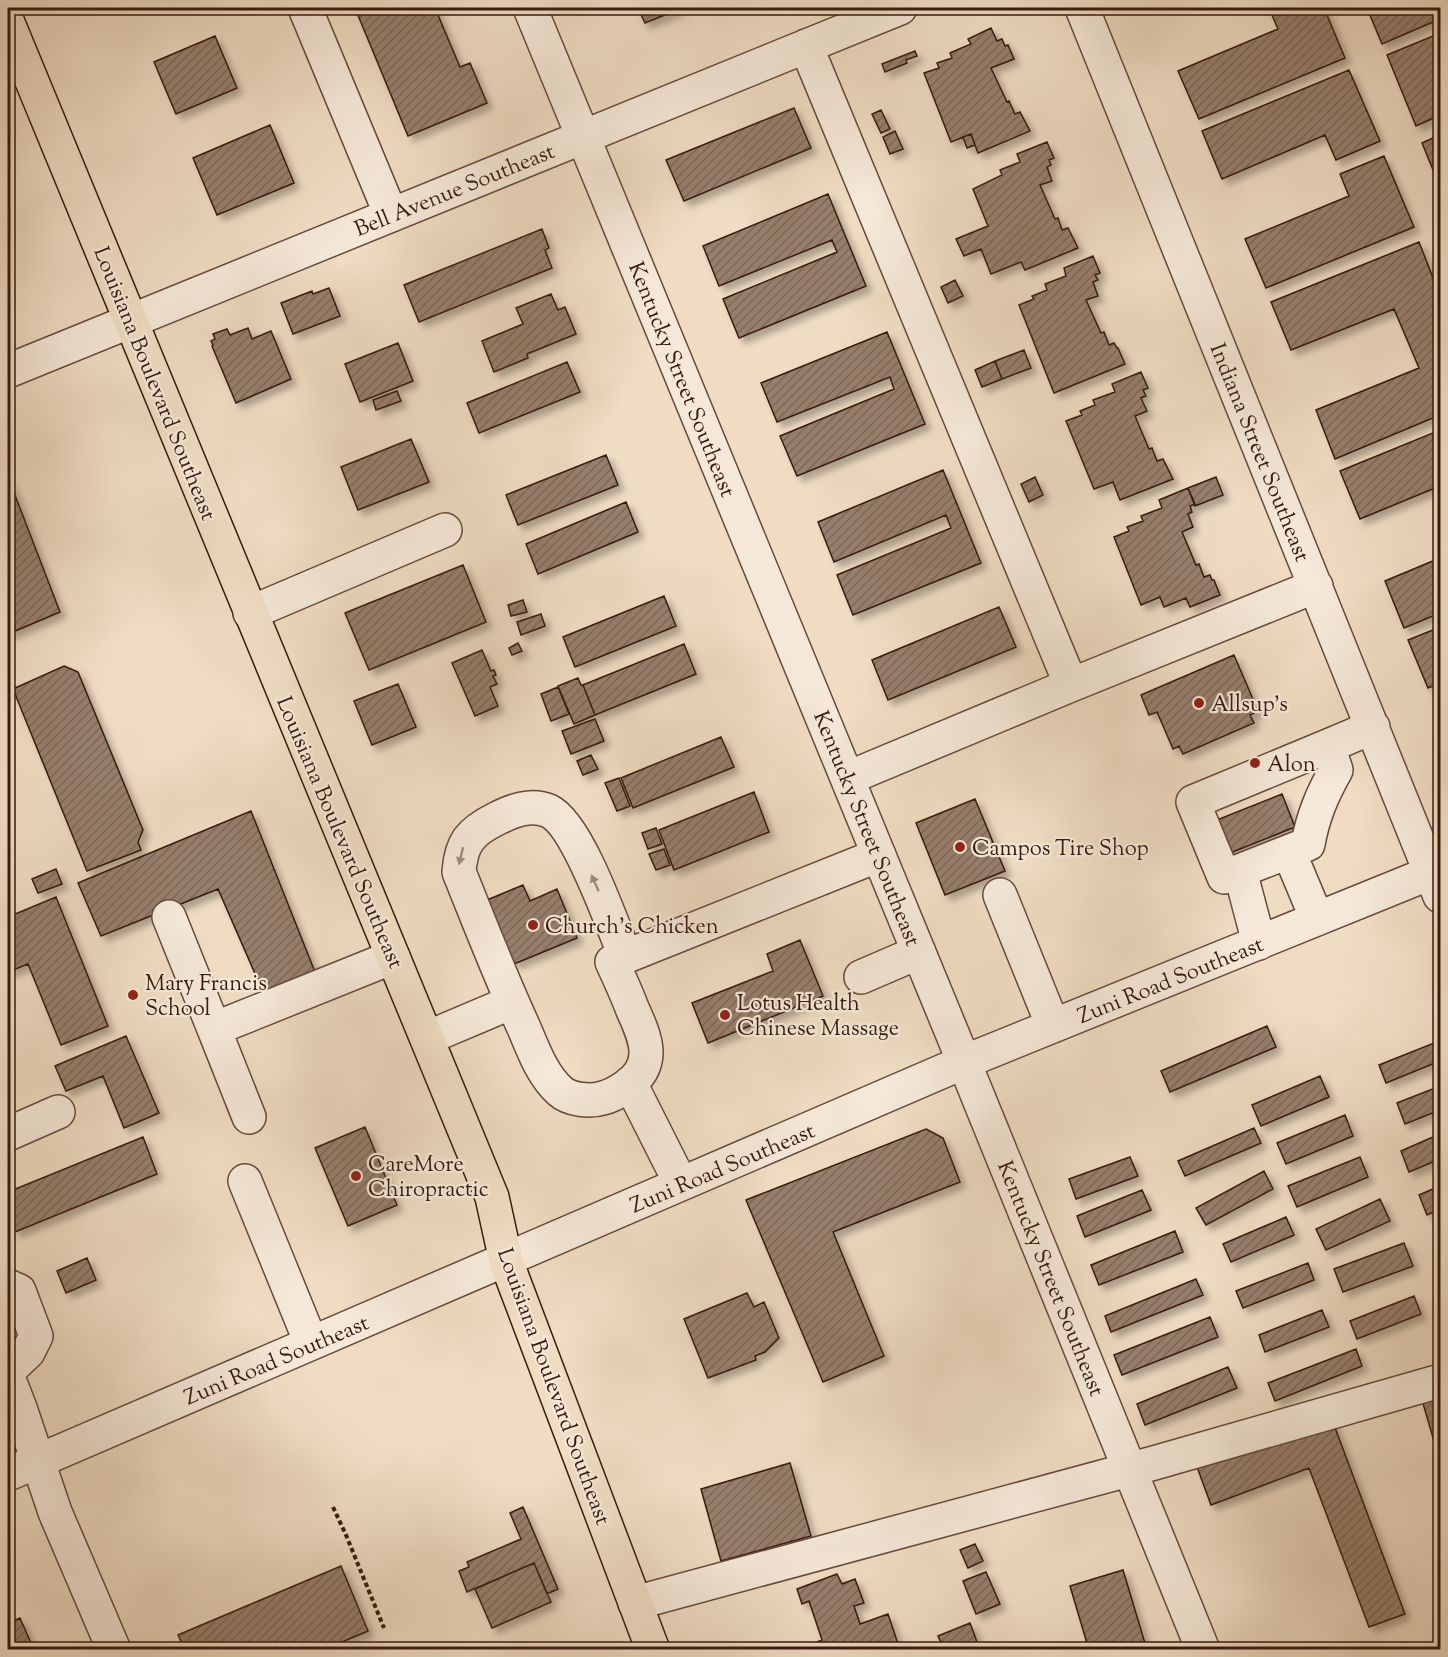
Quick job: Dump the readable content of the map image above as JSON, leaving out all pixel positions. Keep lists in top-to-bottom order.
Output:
{
  "streets": {
    "main road": ["Louisiana Boulevard Southeast"],
    "street": [
      "Bell Avenue Southeast",
      "Kentucky Street Southeast",
      "Indiana Street Southeast",
      "Zuni Road Southeast"
    ]
  },
  "crossings": [
    ["Bell Avenue Southeast", "Kentucky Street Southeast"],
    ["Bell Avenue Southeast", "Louisiana Boulevard Southeast"],
    ["Kentucky Street Southeast", "Zuni Road Southeast"],
    ["Louisiana Boulevard Southeast", "Zuni Road Southeast"],
    ["Indiana Street Southeast", "Zuni Road Southeast"]
  ],
  "places": [
    "Allsup's",
    "Alon",
    "Campos Tire Shop",
    "Church's Chicken",
    "Mary Francis School",
    "Lotus Health Chinese Massage",
    "CareMore Chiropractic"
  ]
}
